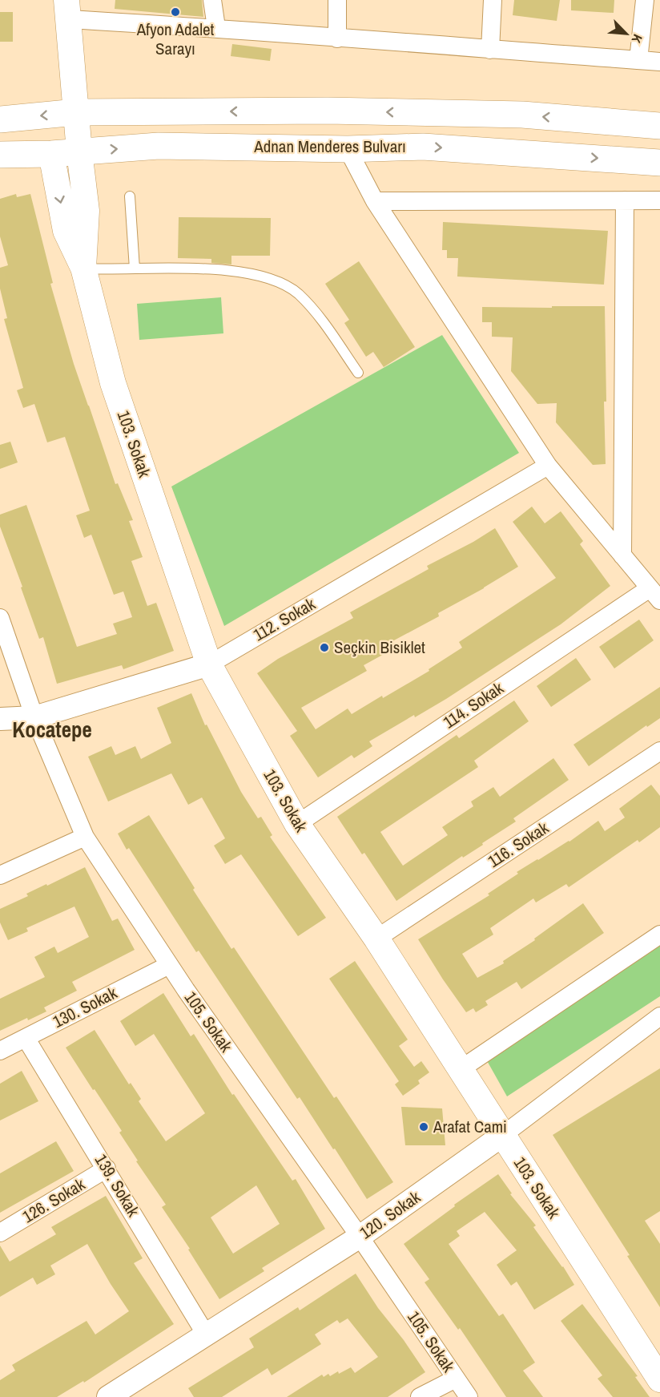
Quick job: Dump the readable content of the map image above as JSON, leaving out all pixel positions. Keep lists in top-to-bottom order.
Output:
{
  "streets": {
    "main road": ["Adnan Menderes Bulvarı", "103. Sokak"],
    "street": [
      "112. Sokak",
      "114. Sokak",
      "116. Sokak",
      "130. Sokak",
      "105. Sokak",
      "139. Sokak",
      "126. Sokak",
      "120. Sokak"
    ]
  },
  "crossings": [
    ["Adnan Menderes Bulvarı", "103. Sokak"],
    ["103. Sokak", "112. Sokak"],
    ["103. Sokak", "114. Sokak"],
    ["103. Sokak", "116. Sokak"],
    ["103. Sokak", "120. Sokak"],
    ["112. Sokak", "105. Sokak"],
    ["130. Sokak", "105. Sokak"],
    ["130. Sokak", "139. Sokak"],
    ["105. Sokak", "120. Sokak"],
    ["139. Sokak", "126. Sokak"],
    ["139. Sokak", "120. Sokak"]
  ],
  "districts": ["Kocatepe"],
  "places": ["Afyon Adalet Sarayı", "Seçkin Bisiklet", "Arafat Cami"],
  "north": "bottom right"
}
